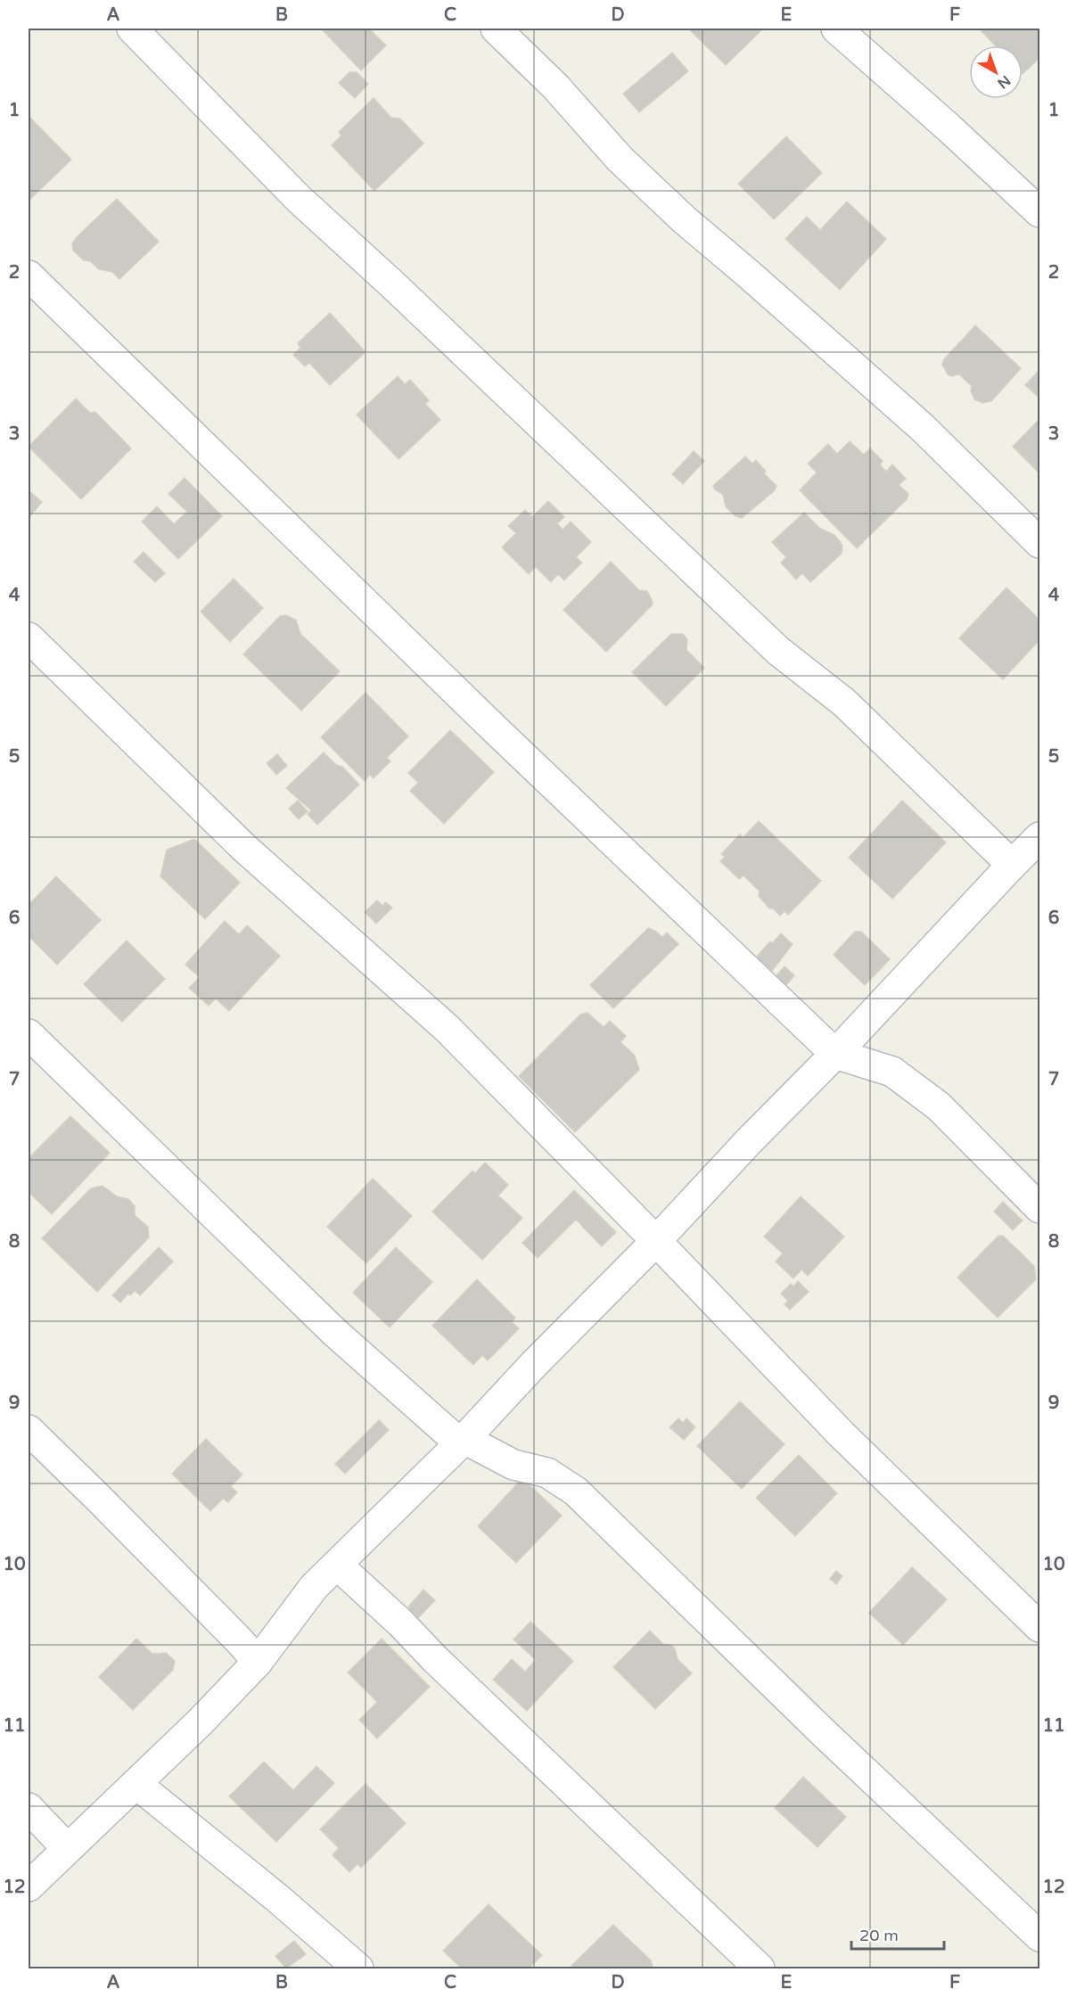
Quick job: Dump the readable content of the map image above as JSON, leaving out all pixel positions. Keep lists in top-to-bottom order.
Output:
{
  "scale_bar": "20 m",
  "north": "bottom right",
  "grid": {
    "columns": [
      "A",
      "B",
      "C",
      "D",
      "E",
      "F"
    ],
    "rows": [
      "1",
      "2",
      "3",
      "4",
      "5",
      "6",
      "7",
      "8",
      "9",
      "10",
      "11",
      "12"
    ]
  }
}
